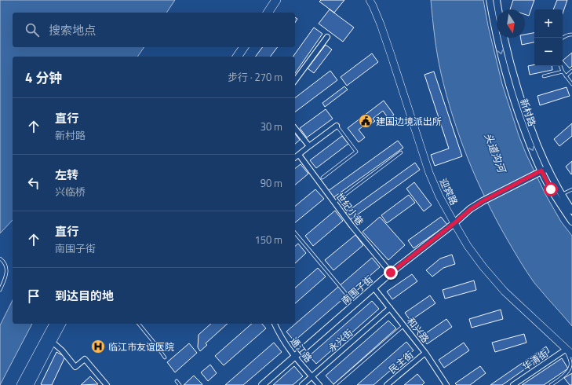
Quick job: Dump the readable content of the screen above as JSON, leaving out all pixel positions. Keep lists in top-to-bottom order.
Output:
{
  "streets": {
    "main road": ["迎宾路"],
    "street": [
      "新村路",
      "世纪小巷",
      "南围子街",
      "和兴路",
      "永兴街",
      "通江路",
      "华清街",
      "民主街"
    ]
  },
  "crossings": [
    ["新村路", "南围子街"],
    ["迎宾路", "南围子街"],
    ["迎宾路", "华清街"],
    ["世纪小巷", "南围子街"],
    ["南围子街", "和兴路"],
    ["南围子街", "通江路"],
    ["和兴路", "永兴街"],
    ["和兴路", "民主街"],
    ["永兴街", "通江路"]
  ],
  "water": ["头道沟河"],
  "places": {
    "public building": ["建国边境派出所"],
    "hospital": ["临江市友谊医院"]
  },
  "north": "bottom",
  "page": {
    "map_buttons": ["+", "−"],
    "search": "搜索地点",
    "heading": ["4 分钟", "步行 · 270 m"],
    "list": [
      ["直行", "新村路", "30 m"],
      ["左转", "兴临桥", "90 m"],
      ["直行", "南围子街", "150 m"],
      "到达目的地"
    ]
  }
}
